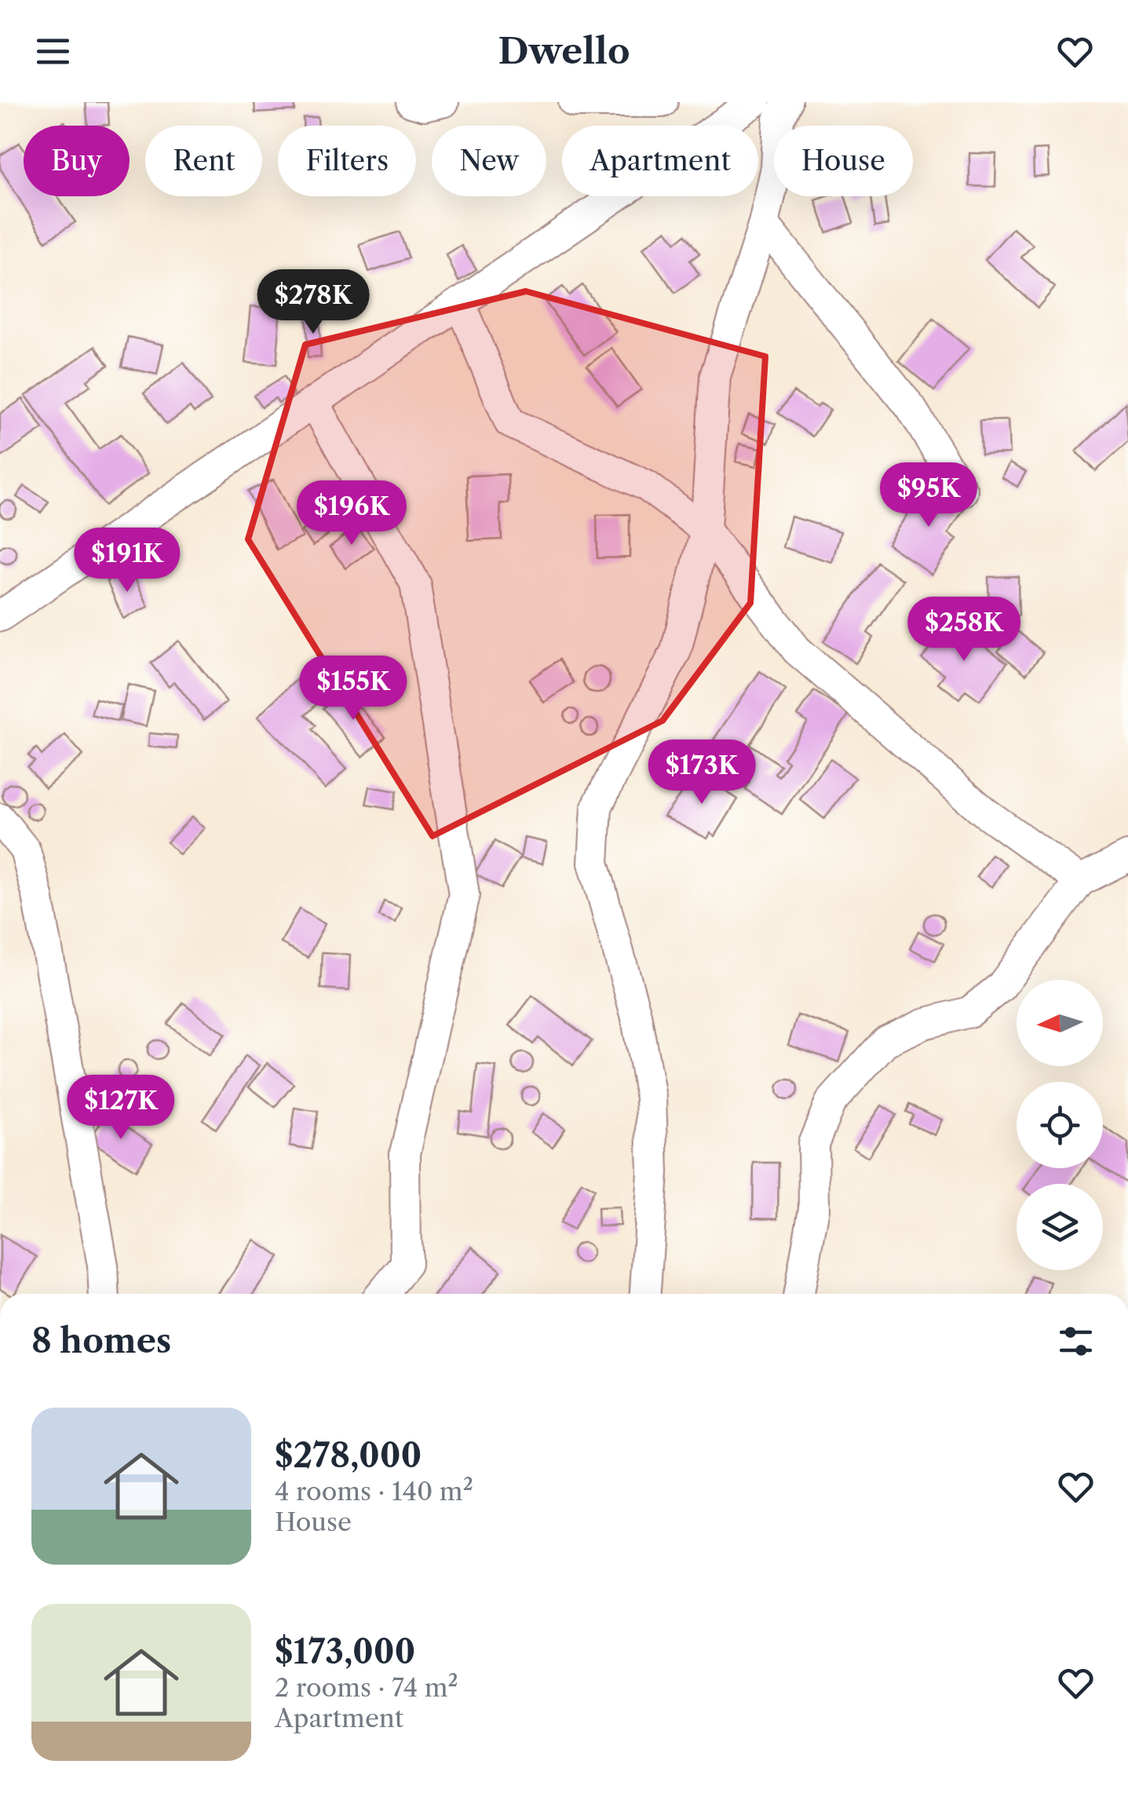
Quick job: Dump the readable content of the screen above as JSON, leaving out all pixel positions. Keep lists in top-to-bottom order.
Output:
{
  "north": "left",
  "page": {
    "header": "Dwello",
    "chip": [
      "Buy",
      "Rent",
      "Filters",
      "New",
      "Apartment",
      "House"
    ],
    "price": [
      "$278K",
      "$95K",
      "$196K",
      "$191K",
      "$258K",
      "$155K",
      "$173K",
      "$127K"
    ],
    "heading": "8 homes",
    "list": [
      {
        "name": "$278,000",
        "note": "4 rooms · 140 m² · House"
      },
      {
        "name": "$173,000",
        "note": "2 rooms · 74 m² · Apartment"
      }
    ]
  }
}
